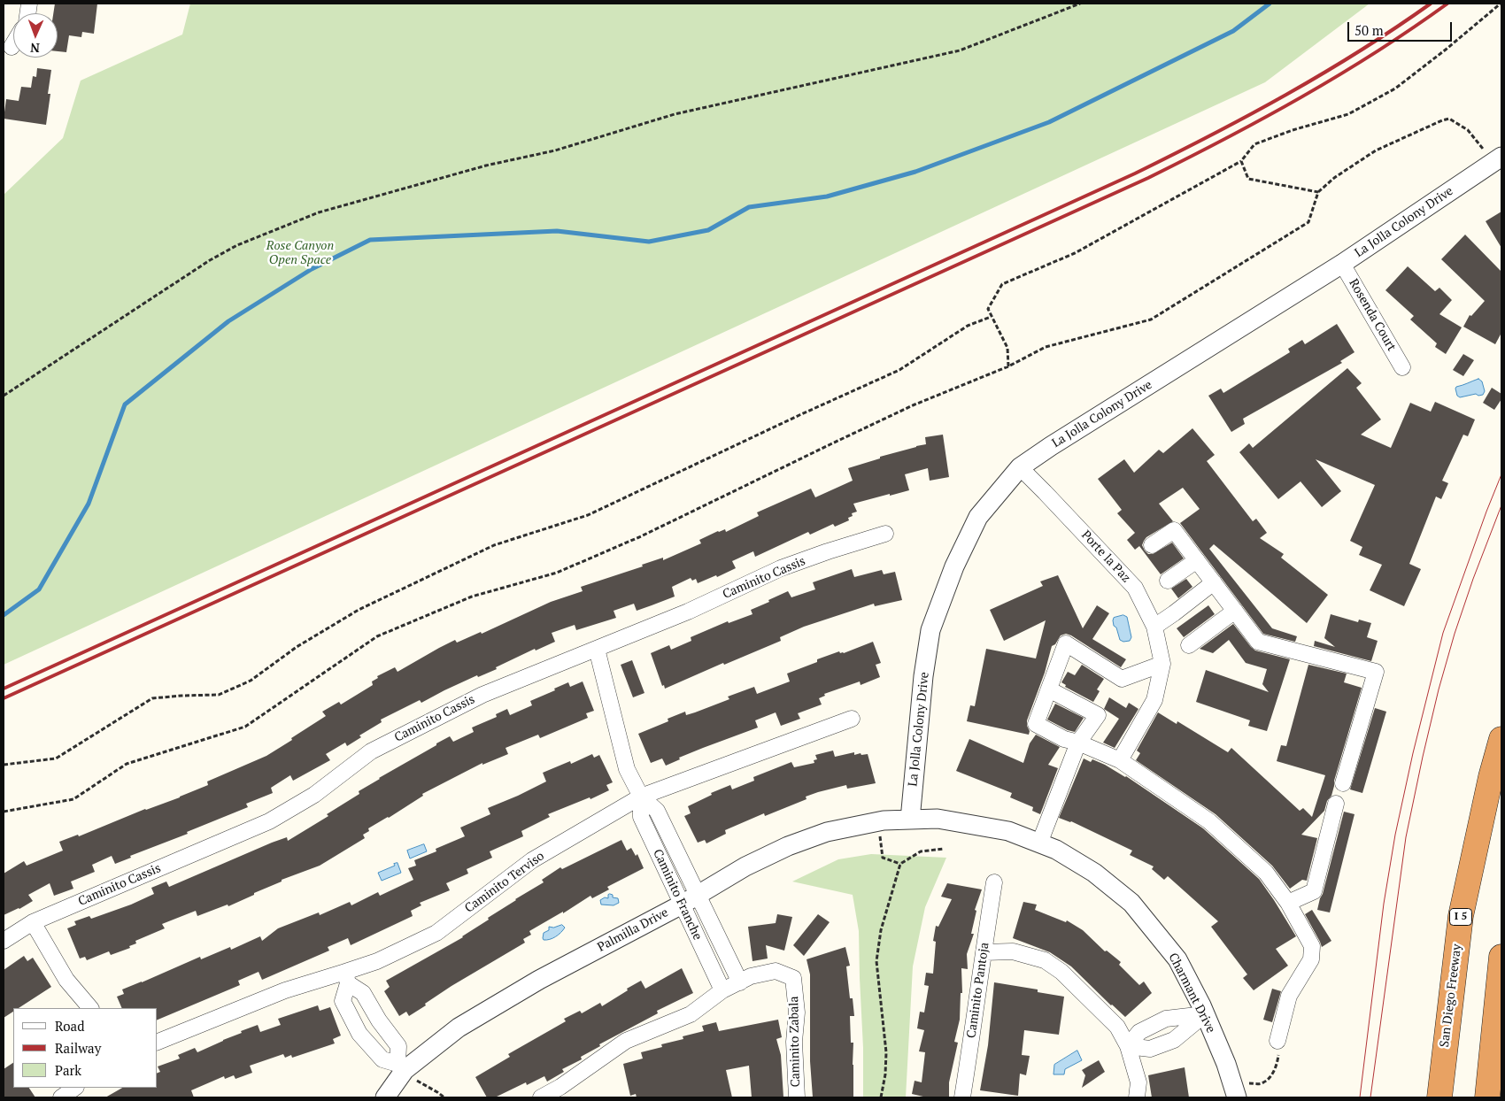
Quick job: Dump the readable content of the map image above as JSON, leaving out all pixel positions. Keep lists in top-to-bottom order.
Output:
{
  "streets": {
    "highway": ["I 5", "San Diego Freeway"],
    "street": [
      "La Jolla Colony Drive",
      "Rosenda Court",
      "Porte la Paz",
      "Caminito Cassis",
      "Caminito Terviso",
      "Caminito Franche",
      "Palmilla Drive",
      "Caminito Pantoja",
      "Charmant Drive",
      "Caminito Zabala"
    ]
  },
  "crossings": [
    ["La Jolla Colony Drive", "Rosenda Court"],
    ["La Jolla Colony Drive", "Porte la Paz"],
    ["La Jolla Colony Drive", "Palmilla Drive"],
    ["La Jolla Colony Drive", "Charmant Drive"],
    ["Caminito Cassis", "Caminito Franche"],
    ["Caminito Terviso", "Caminito Franche"],
    ["Caminito Franche", "Palmilla Drive"],
    ["Caminito Franche", "Caminito Zabala"],
    ["Palmilla Drive", "Charmant Drive"]
  ],
  "parks": ["Rose Canyon Open Space"],
  "legend": ["Road", "Railway", "Park"],
  "scale_bar": "50 m",
  "north": "bottom"
}
